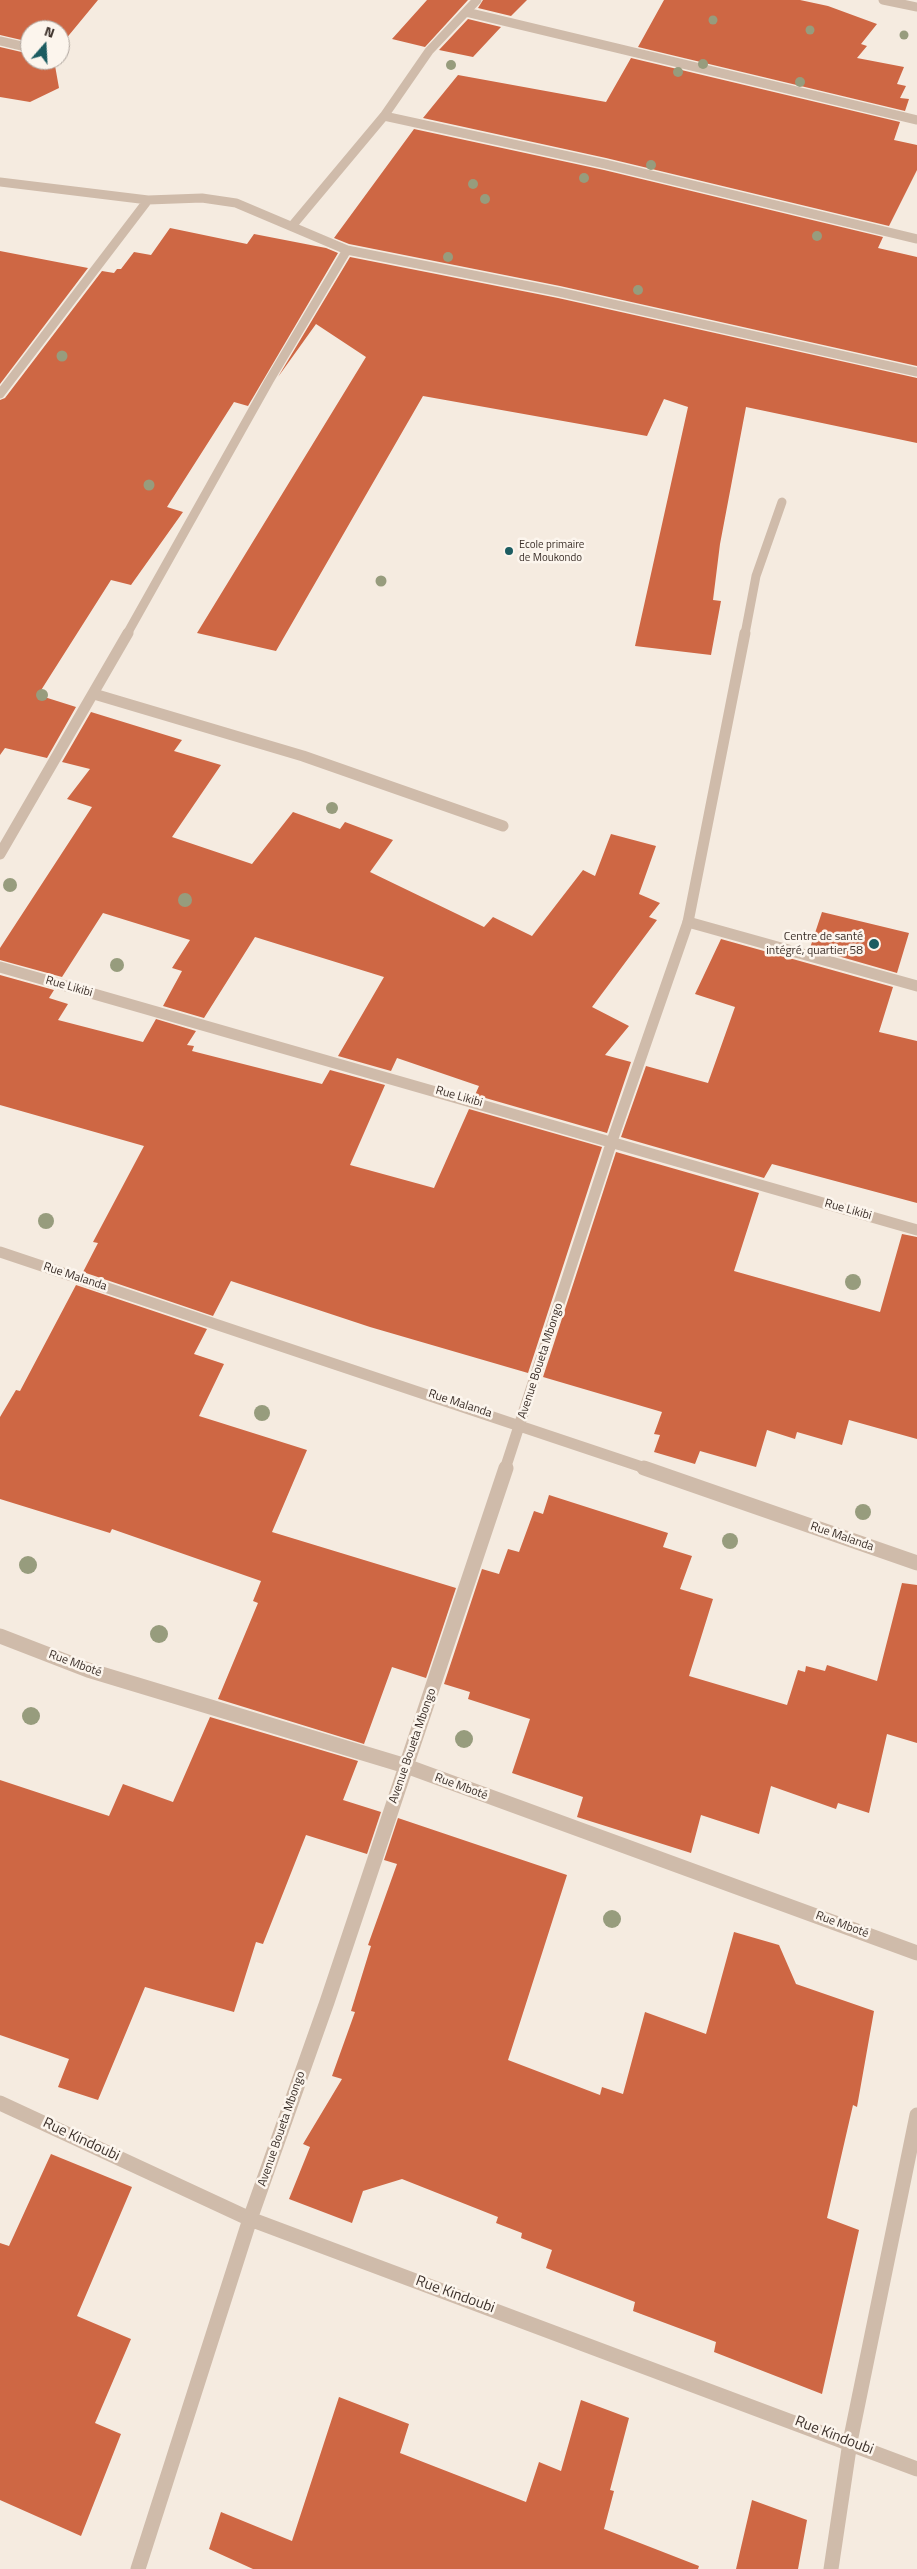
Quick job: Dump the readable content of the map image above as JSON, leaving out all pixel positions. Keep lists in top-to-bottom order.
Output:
{
  "streets": {
    "street": [
      "Rue Likibi",
      "Rue Malanda",
      "Avenue Boueta Mbongo",
      "Rue Mboté",
      "Rue Kindoubi"
    ]
  },
  "crossings": [
    ["Rue Likibi", "Avenue Boueta Mbongo"],
    ["Rue Malanda", "Avenue Boueta Mbongo"],
    ["Avenue Boueta Mbongo", "Rue Mboté"],
    ["Avenue Boueta Mbongo", "Rue Kindoubi"]
  ],
  "places": ["Ecole primaire de Moukondo", "Centre de santé intégré, quartier 58"],
  "north": "top"
}
